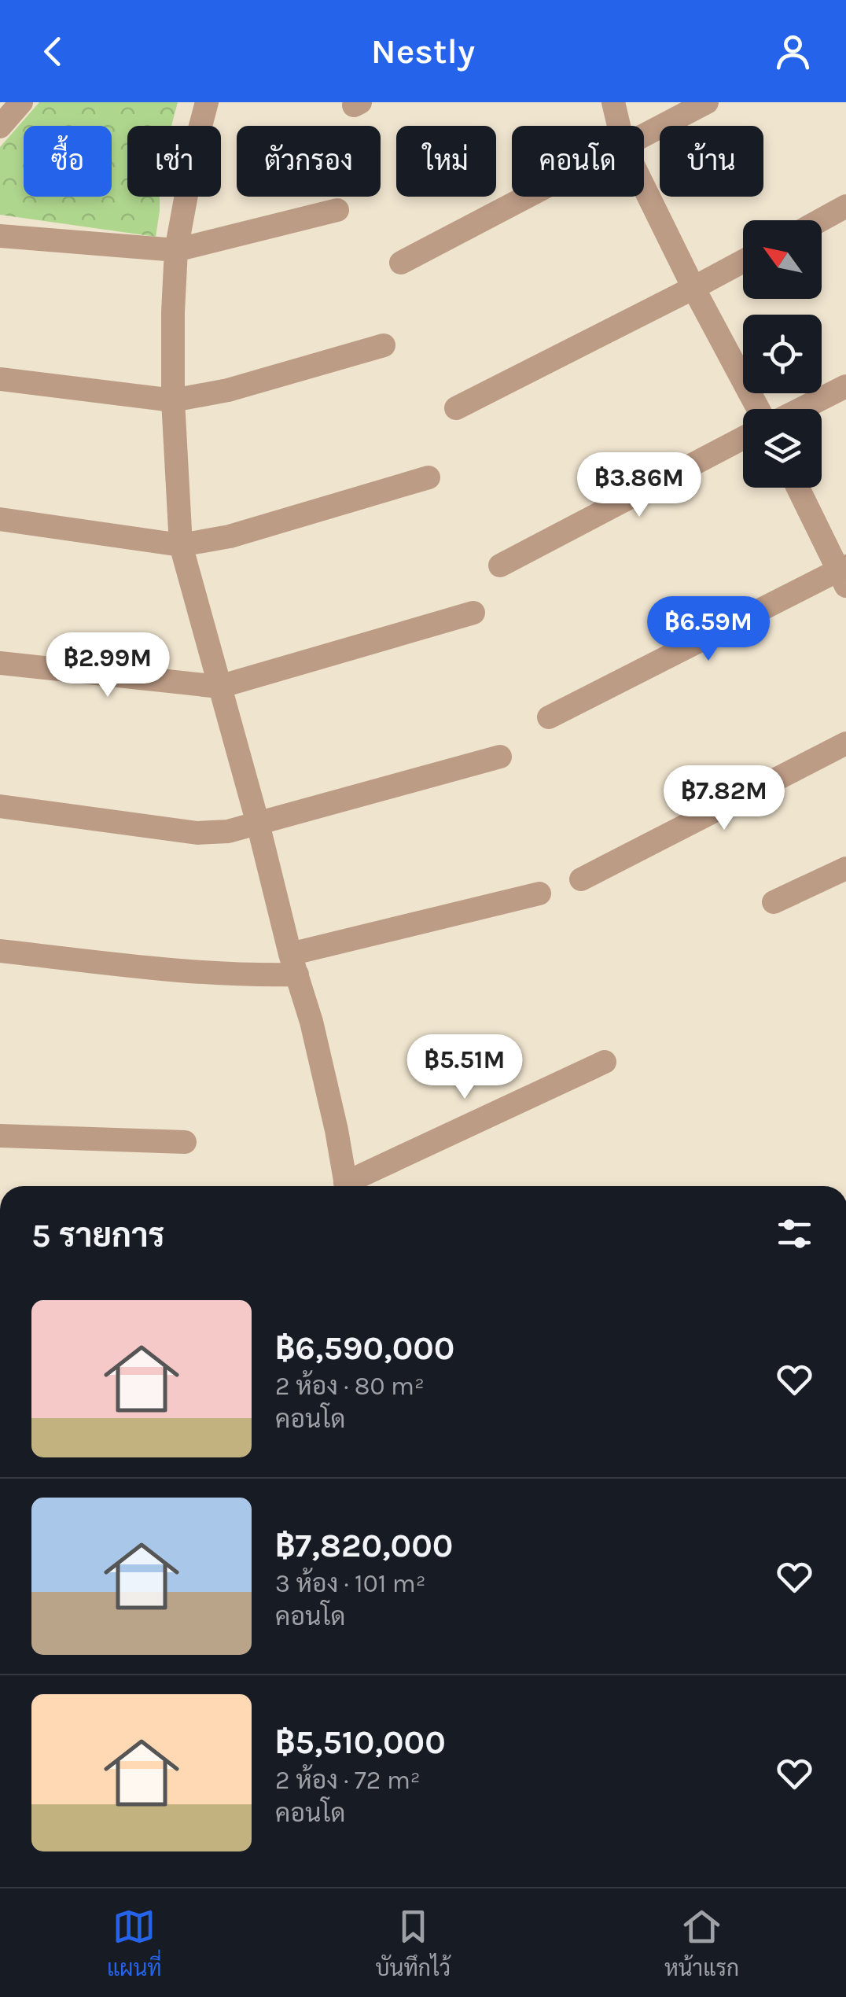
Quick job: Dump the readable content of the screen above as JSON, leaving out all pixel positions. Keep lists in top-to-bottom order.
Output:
{
  "north": "top left",
  "page": {
    "header": "Nestly",
    "chip": [
      "ซื้อ",
      "เช่า",
      "ตัวกรอง",
      "ใหม่",
      "คอนโด",
      "บ้าน"
    ],
    "price": [
      "฿3.86M",
      "฿6.59M",
      "฿2.99M",
      "฿7.82M",
      "฿5.51M"
    ],
    "heading": "5 รายการ",
    "list": [
      {
        "name": "฿6,590,000",
        "note": "2 ห้อง · 80 m² · คอนโด"
      },
      {
        "name": "฿7,820,000",
        "note": "3 ห้อง · 101 m² · คอนโด"
      },
      {
        "name": "฿5,510,000",
        "note": "2 ห้อง · 72 m² · คอนโด"
      }
    ],
    "tabs": ["แผนที่", "บันทึกไว้", "หน้าแรก"]
  }
}
